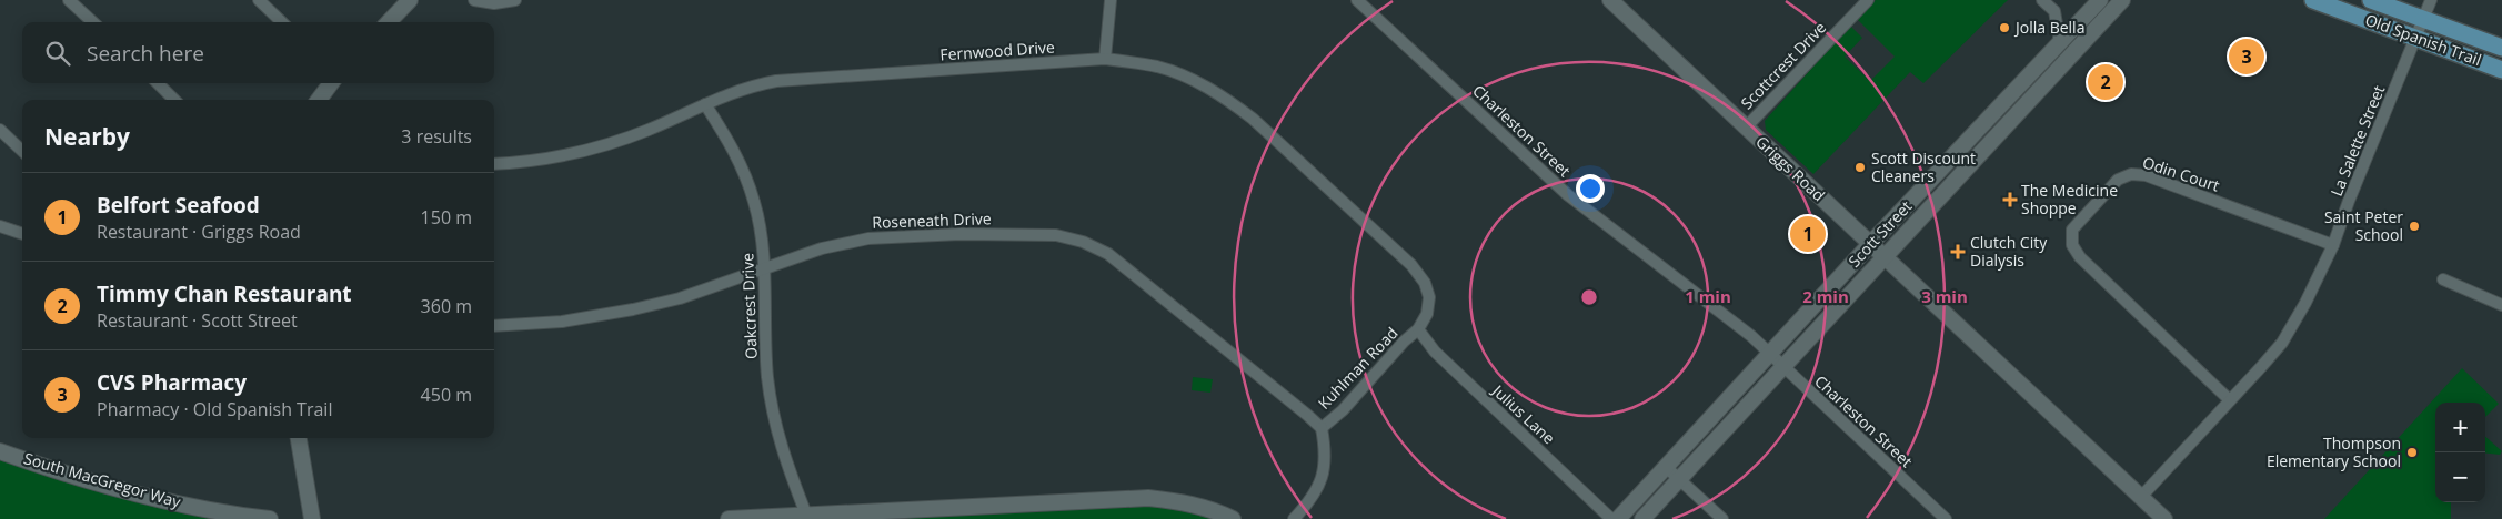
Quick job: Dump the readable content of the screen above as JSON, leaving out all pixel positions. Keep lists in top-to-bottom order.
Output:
{
  "streets": {
    "main road": [
      "Old Spanish Trail",
      "Griggs Road",
      "Scott Street",
      "South MacGregor Way"
    ],
    "street": [
      "Fernwood Drive",
      "Scottcrest Drive",
      "Charleston Street",
      "La Salette Street",
      "Odin Court",
      "Roseneath Drive",
      "Oakcrest Drive",
      "Kuhlman Road",
      "Julius Lane"
    ]
  },
  "crossings": [
    ["Old Spanish Trail", "La Salette Street"],
    ["Fernwood Drive", "Oakcrest Drive"],
    ["Fernwood Drive", "Kuhlman Road"],
    ["Scottcrest Drive", "Griggs Road"],
    ["Charleston Street", "Scott Street"],
    ["La Salette Street", "Griggs Road"],
    ["La Salette Street", "Odin Court"],
    ["Griggs Road", "Scott Street"],
    ["Roseneath Drive", "Oakcrest Drive"],
    ["Roseneath Drive", "Kuhlman Road"],
    ["Kuhlman Road", "Julius Lane"]
  ],
  "places": {
    "other": [
      "Jolla Bella",
      "Scott Discount Cleaners",
      "Saint Peter School",
      "Thompson Elementary School"
    ],
    "health": ["The Medicine Shoppe", "Clutch City Dialysis"]
  },
  "page": {
    "search": "Search here",
    "pins": ["3", "2", "1"],
    "heading": ["Nearby", "3 results"],
    "list": [
      {
        "mark": "1",
        "name": "Belfort Seafood",
        "note": "Restaurant · Griggs Road",
        "value": "150 m"
      },
      {
        "mark": "2",
        "name": "Timmy Chan Restaurant",
        "note": "Restaurant · Scott Street",
        "value": "360 m"
      },
      {
        "mark": "3",
        "name": "CVS Pharmacy",
        "note": "Pharmacy · Old Spanish Trail",
        "value": "450 m"
      }
    ],
    "map_buttons": ["+", "−"]
  },
  "rings": ["1 min", "2 min", "3 min"]
}
